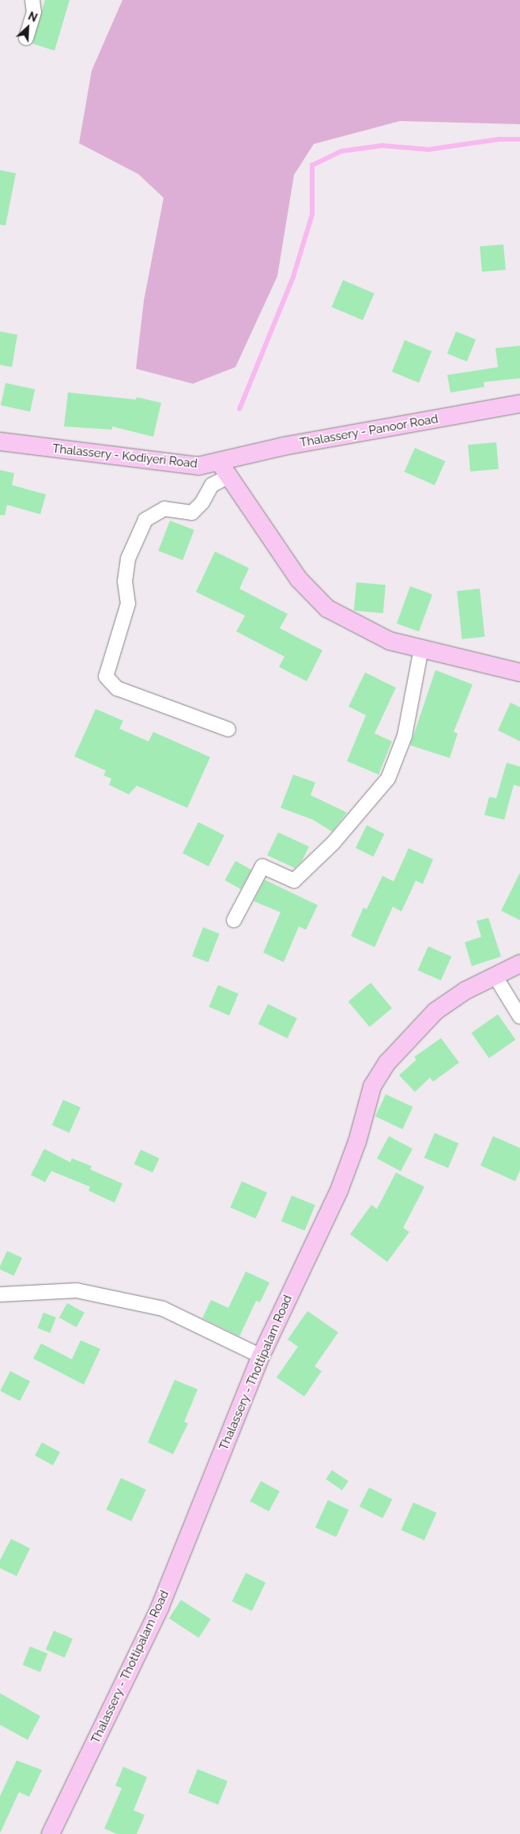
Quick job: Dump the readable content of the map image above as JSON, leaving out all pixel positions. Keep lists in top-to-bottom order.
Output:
{
  "streets": {
    "main road": ["Thalassery - Panoor Road", "Thalassery - Kodiyeri Road", "Thalassery - Thottipalam Road"]
  },
  "crossings": [
    ["Thalassery - Panoor Road", "Thalassery - Kodiyeri Road"]
  ],
  "north": "top right"
}
